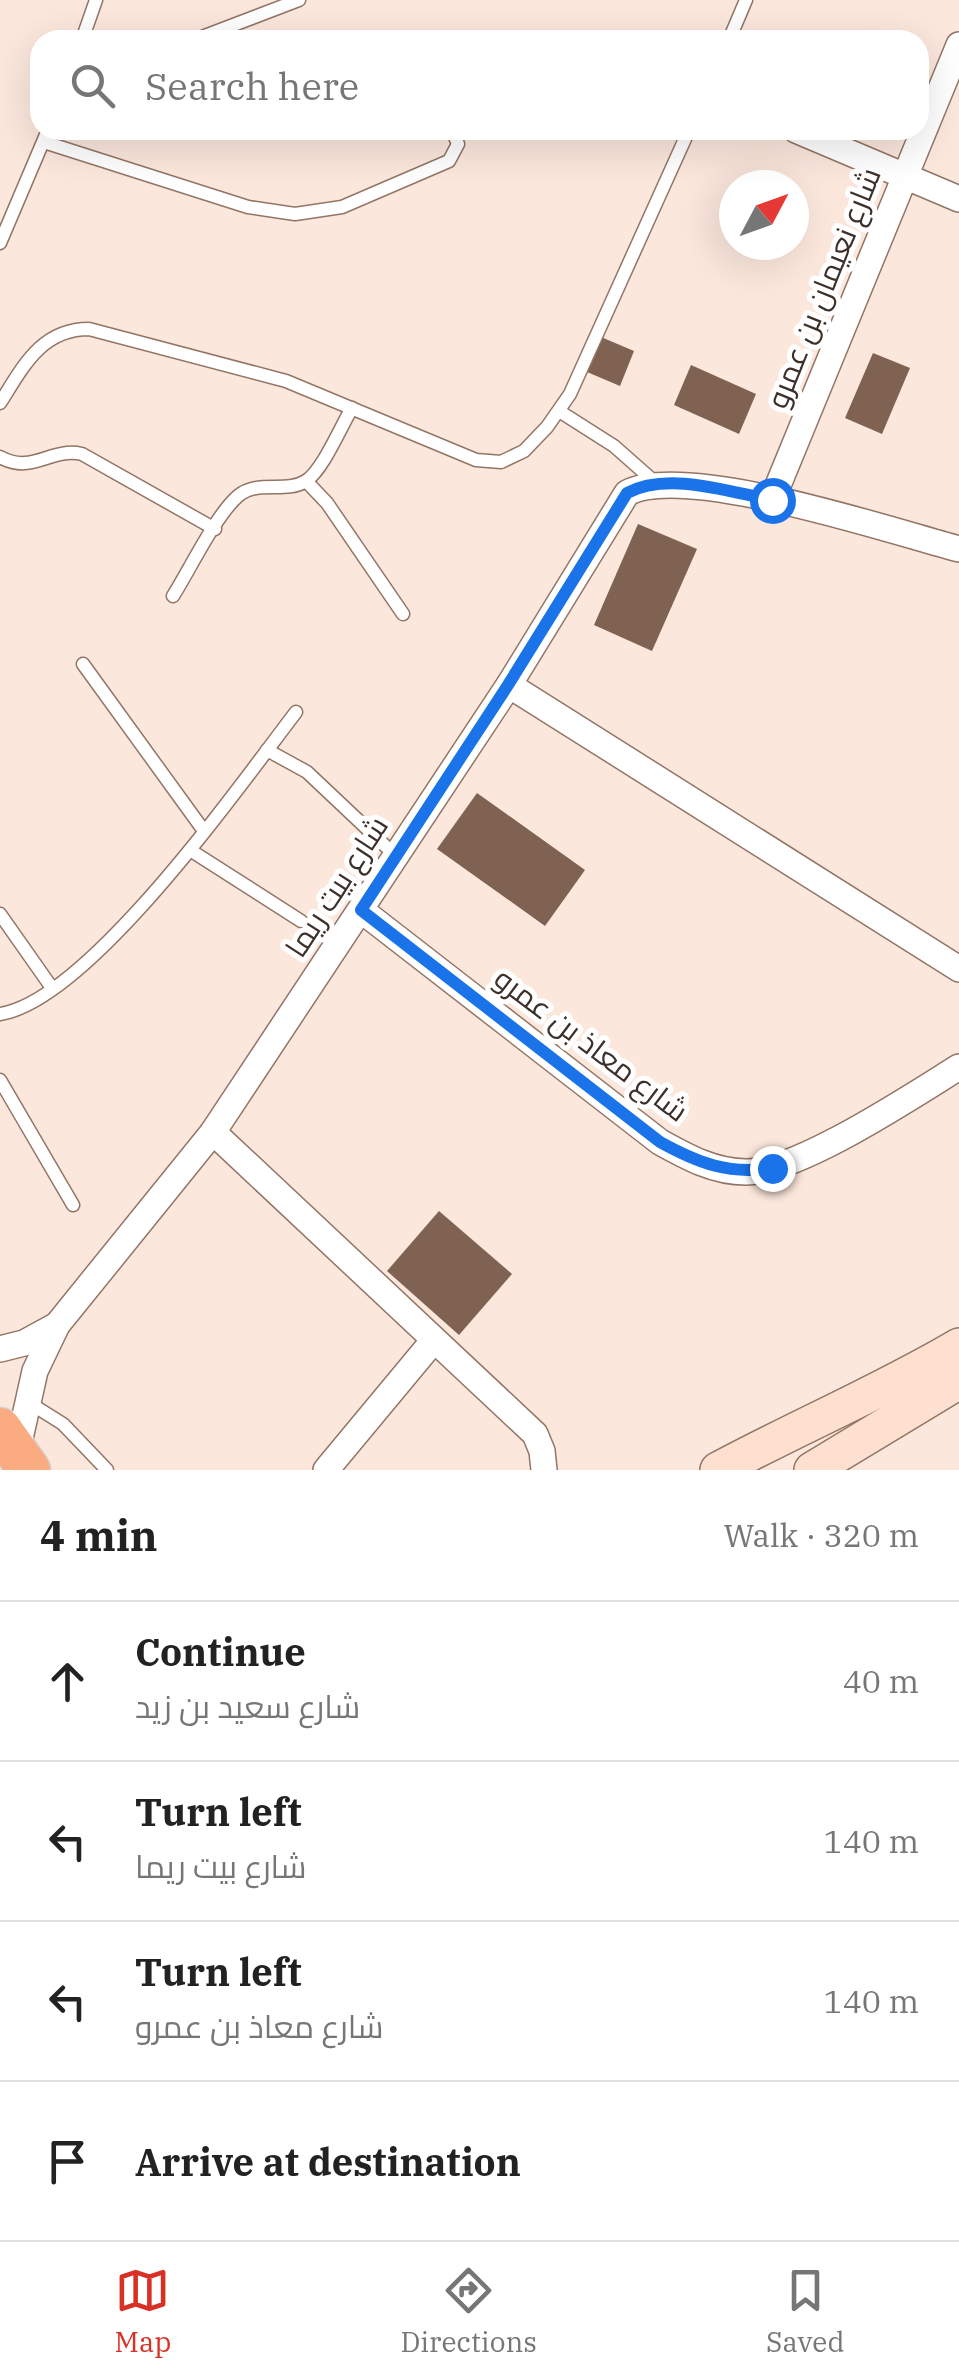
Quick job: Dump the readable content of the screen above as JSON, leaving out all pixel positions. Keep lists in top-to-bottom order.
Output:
{
  "streets": {
    "street": ["شارع نعيمان بن عمرو", "شارع بيت ريما", "شارع معاذ بن عمرو"]
  },
  "crossings": [
    ["شارع بيت ريما", "شارع معاذ بن عمرو"]
  ],
  "north": "top right",
  "page": {
    "search": "Search here",
    "heading": ["4 min", "Walk · 320 m"],
    "list": [
      ["Continue", "شارع سعيد بن زيد", "40 m"],
      ["Turn left", "شارع بيت ريما", "140 m"],
      ["Turn left", "شارع معاذ بن عمرو", "140 m"],
      "Arrive at destination"
    ],
    "nav": ["Map", "Directions", "Saved"]
  }
}
